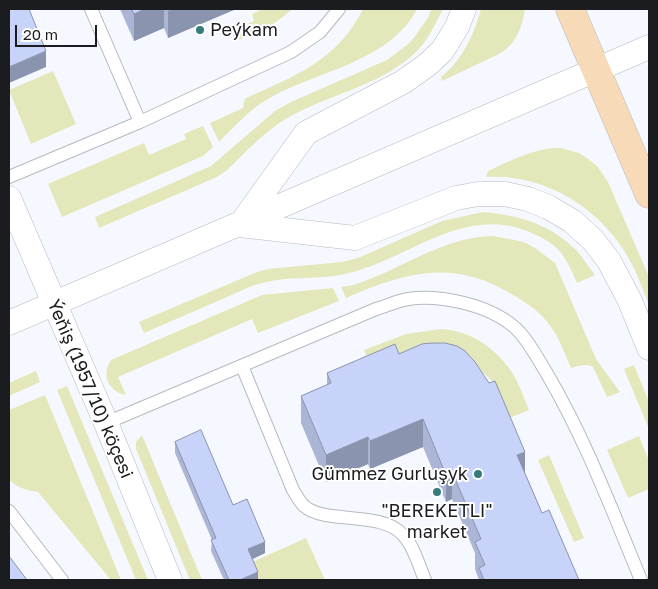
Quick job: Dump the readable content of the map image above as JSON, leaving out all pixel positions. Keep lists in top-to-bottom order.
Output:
{
  "streets": {
    "street": ["Ýeňiş (1957/10) köçesi"]
  },
  "places": ["Peýkam", "Gümmez Gurluşyk", "\"BEREKETLI\" market"],
  "scale_bar": "20 m"
}
